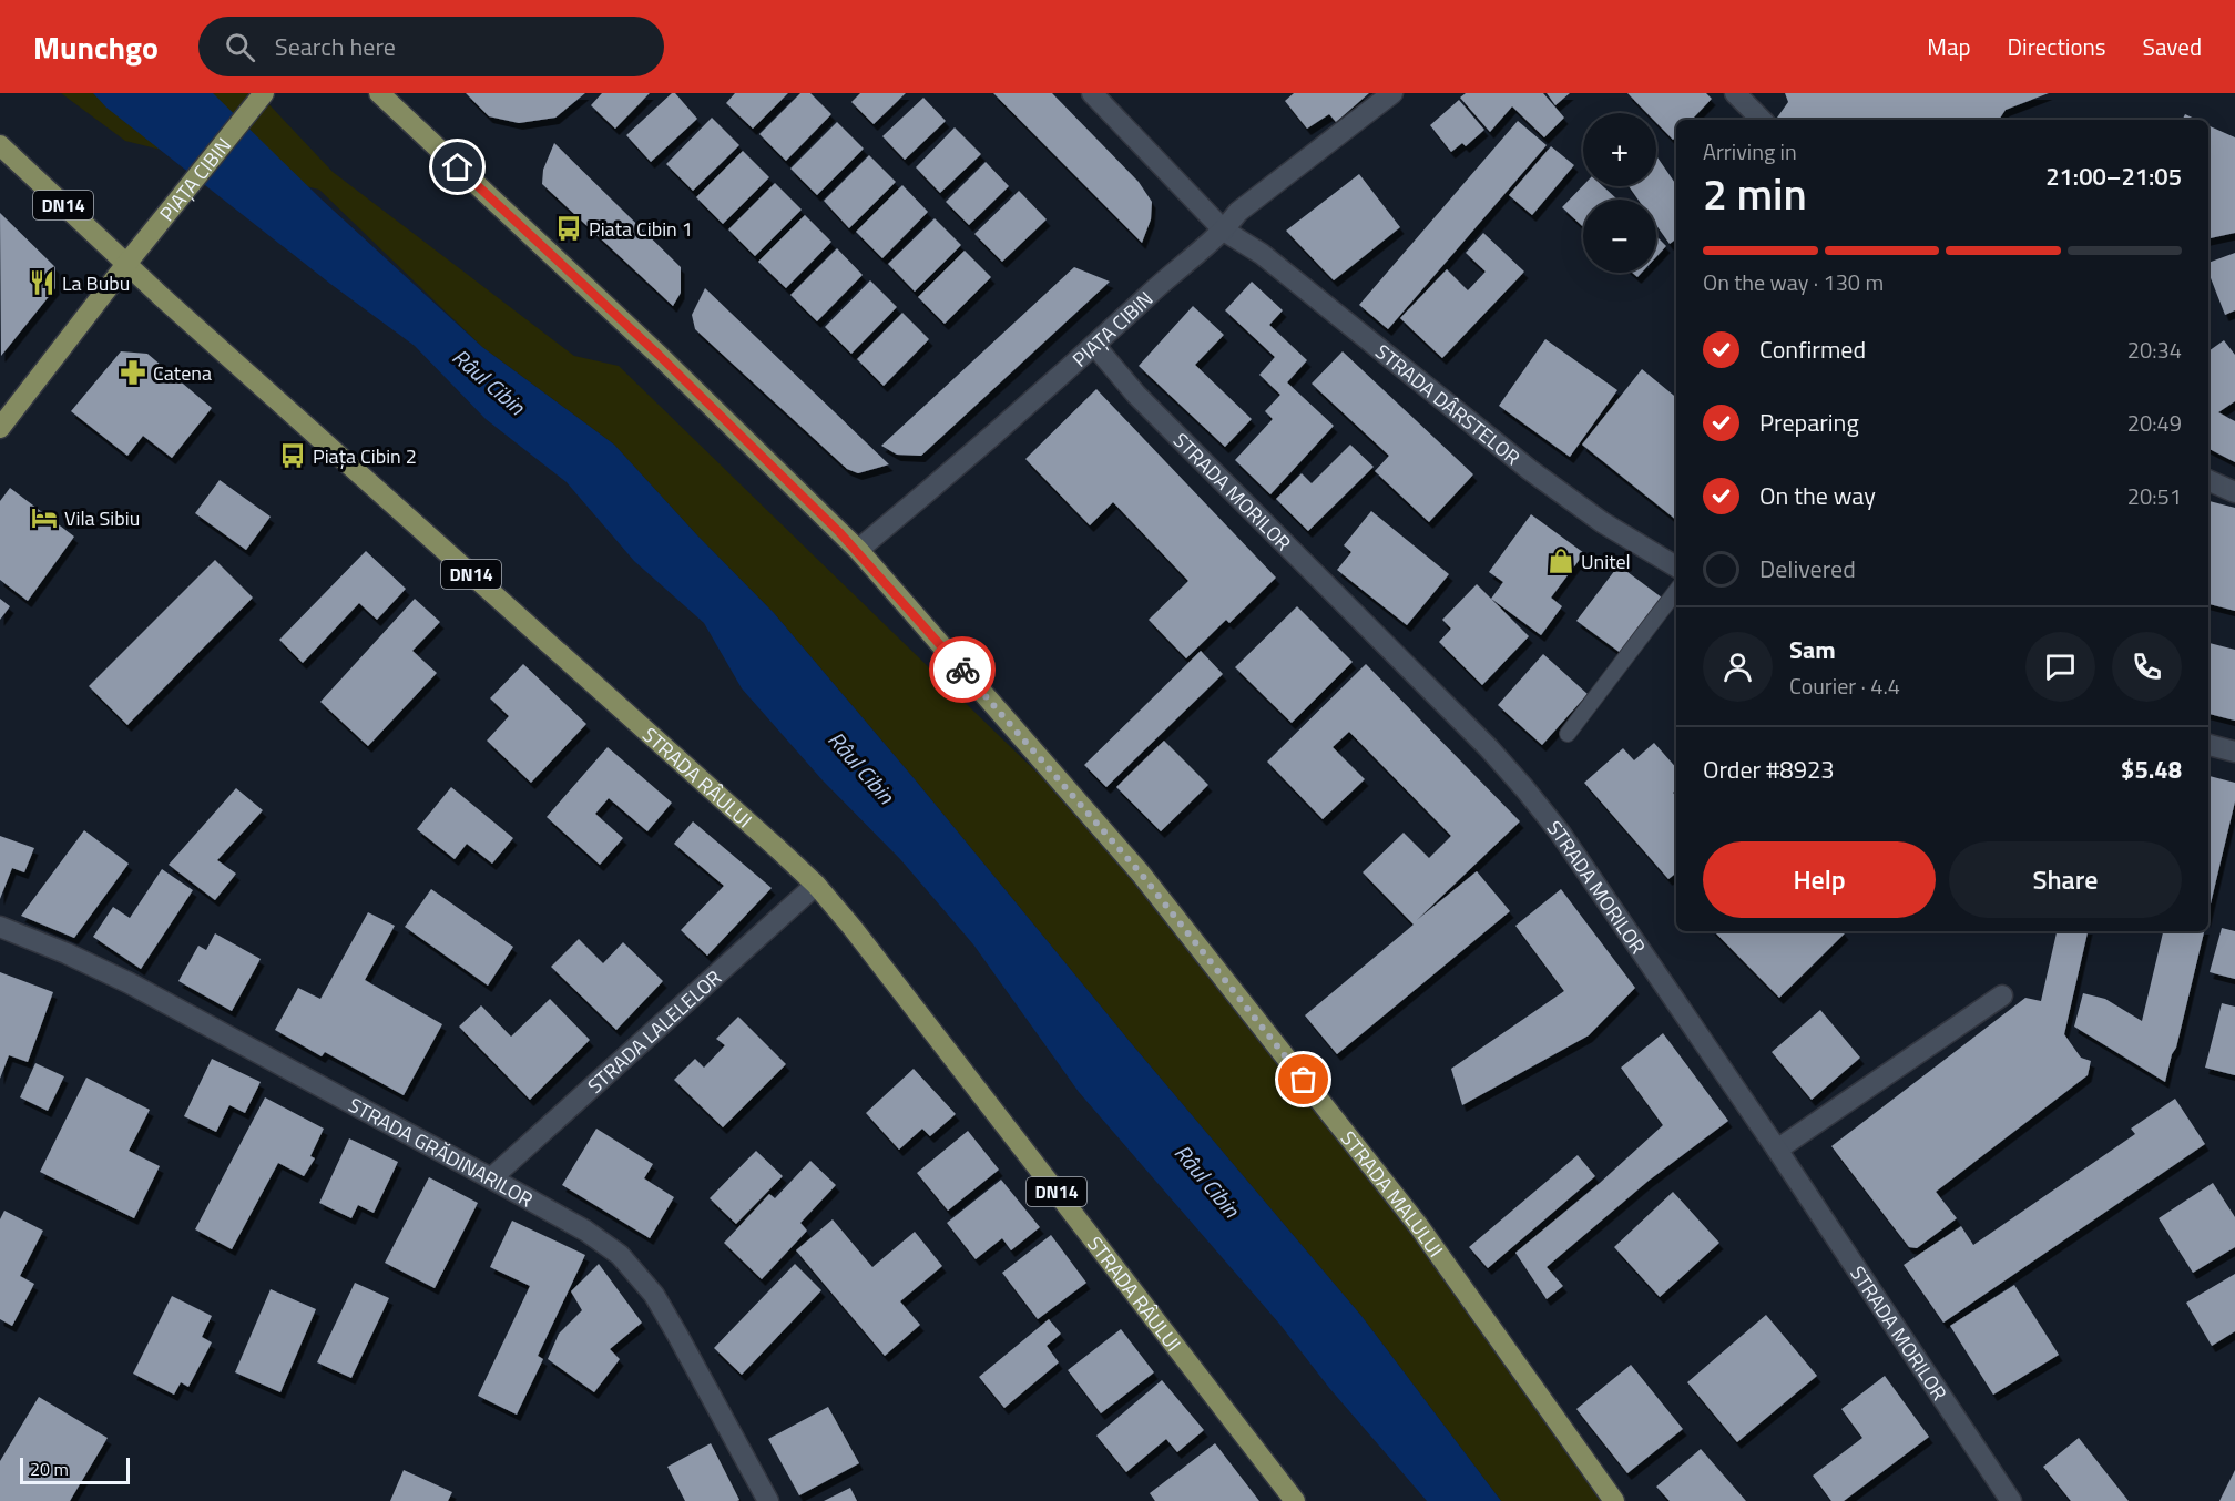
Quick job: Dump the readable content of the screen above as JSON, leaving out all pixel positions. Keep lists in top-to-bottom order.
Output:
{
  "streets": {
    "main road": [
      "PIAȚA CIBIN",
      "DN14",
      "STRADA RÂULUI",
      "STRADA MALULUI"
    ],
    "street": [
      "STRADA DÂRSTELOR",
      "STRADA MORILOR",
      "STRADA LALELELOR",
      "STRADA GRĂDINARILOR"
    ]
  },
  "crossings": [
    ["PIAȚA CIBIN", "STRADA DÂRSTELOR"],
    ["PIAȚA CIBIN", "STRADA MORILOR"],
    ["PIAȚA CIBIN", "STRADA RÂULUI"],
    ["PIAȚA CIBIN", "STRADA MALULUI"],
    ["STRADA RÂULUI", "STRADA LALELELOR"],
    ["STRADA LALELELOR", "STRADA GRĂDINARILOR"]
  ],
  "water": ["Râul Cibin"],
  "places": {
    "bus stop": ["Piata Cibin 1", "Piața Cibin 2"],
    "restaurant": ["La Bubu"],
    "pharmacy": ["Catena"],
    "hotel": ["Vila Sibiu"],
    "shop": ["Unitel"]
  },
  "scale_bar": "20 m",
  "page": {
    "header": "Munchgo",
    "search": "Search here",
    "nav": ["Map", "Directions", "Saved"],
    "map_buttons": ["+", "−"],
    "heading": ["2 min", "Arriving in", "21:00–21:05"],
    "panel": [
      "Sam",
      "Courier · 4.4",
      "Order #8923",
      "$5.48"
    ],
    "bar": "On the way · 130 m",
    "list": [
      ["Confirmed", "20:34"],
      ["Preparing", "20:49"],
      ["On the way", "20:51"],
      "Delivered"
    ],
    "buttons": ["Help", "Share"],
    "scale": "20 m"
  }
}
